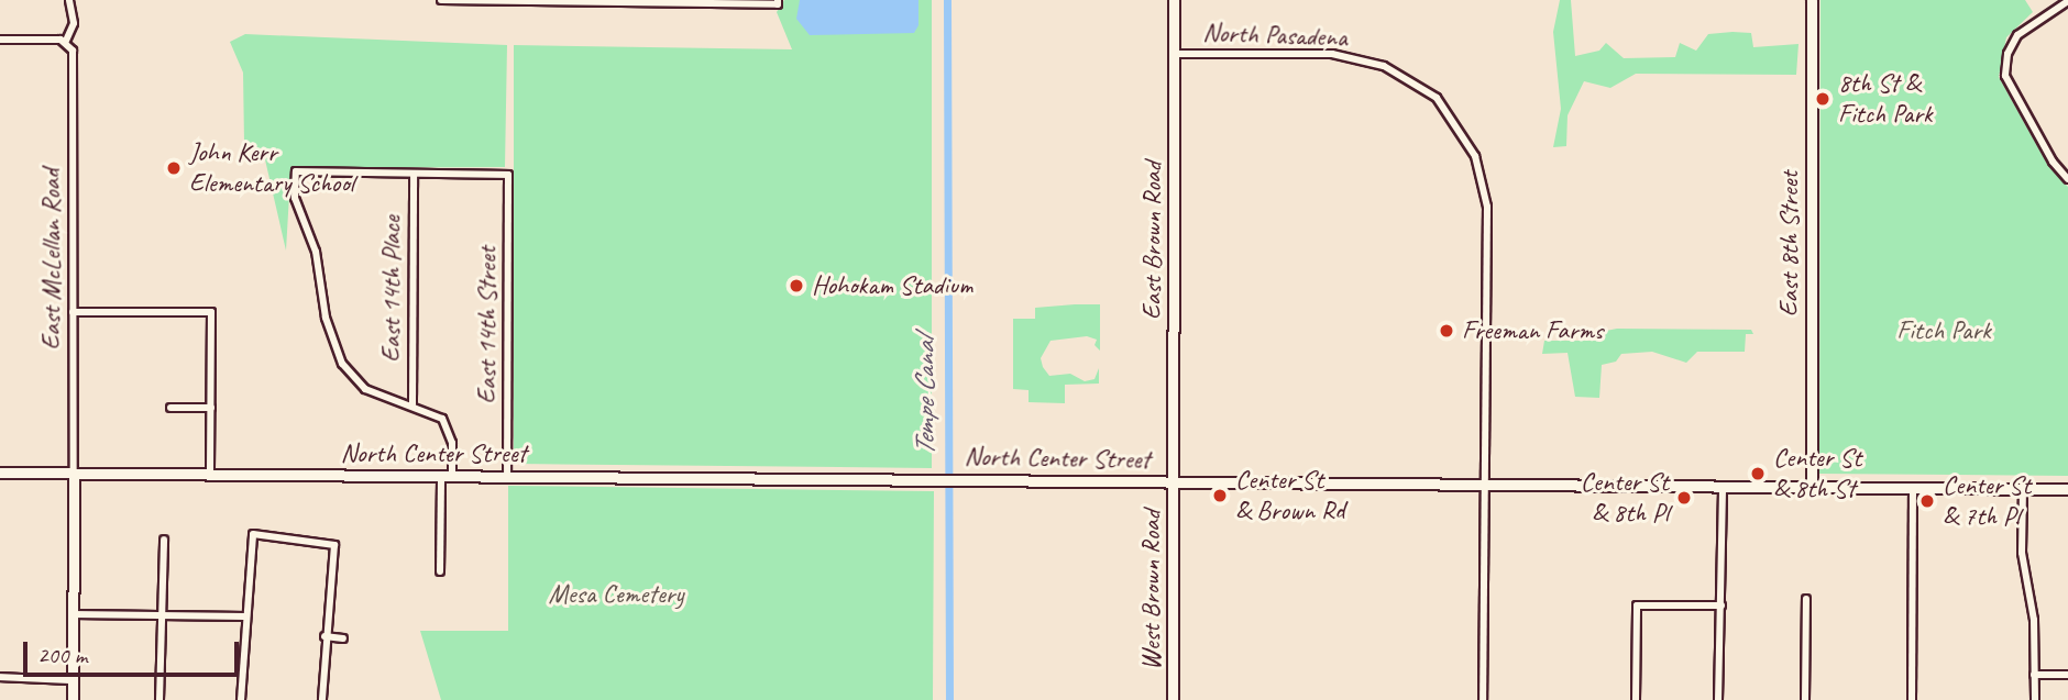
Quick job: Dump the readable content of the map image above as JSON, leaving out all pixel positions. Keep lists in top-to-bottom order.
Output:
{
  "streets": {
    "street": [
      "North Pasadena",
      "East Brown Road",
      "East 8th Street",
      "East McLellan Road",
      "East 14th Place",
      "East 14th Street",
      "North Center Street",
      "West Brown Road"
    ]
  },
  "crossings": [
    ["North Pasadena", "East Brown Road"],
    ["North Pasadena", "North Center Street"],
    ["East Brown Road", "North Center Street"],
    ["East Brown Road", "West Brown Road"],
    ["East 8th Street", "North Center Street"],
    ["East McLellan Road", "North Center Street"],
    ["East 14th Place", "East 14th Street"],
    ["East 14th Street", "North Center Street"],
    ["North Center Street", "West Brown Road"]
  ],
  "water": ["Tempe Canal"],
  "parks": ["Fitch Park", "Mesa Cemetery"],
  "places": [
    "8th St & Fitch Park",
    "John Kerr Elementary School",
    "Hohokam Stadium",
    "Freeman Farms",
    "Center St & 8th St",
    "Center St & Brown Rd",
    "Center St & 8th Pl",
    "Center St & 7th Pl"
  ],
  "scale_bar": "200 m"
}
